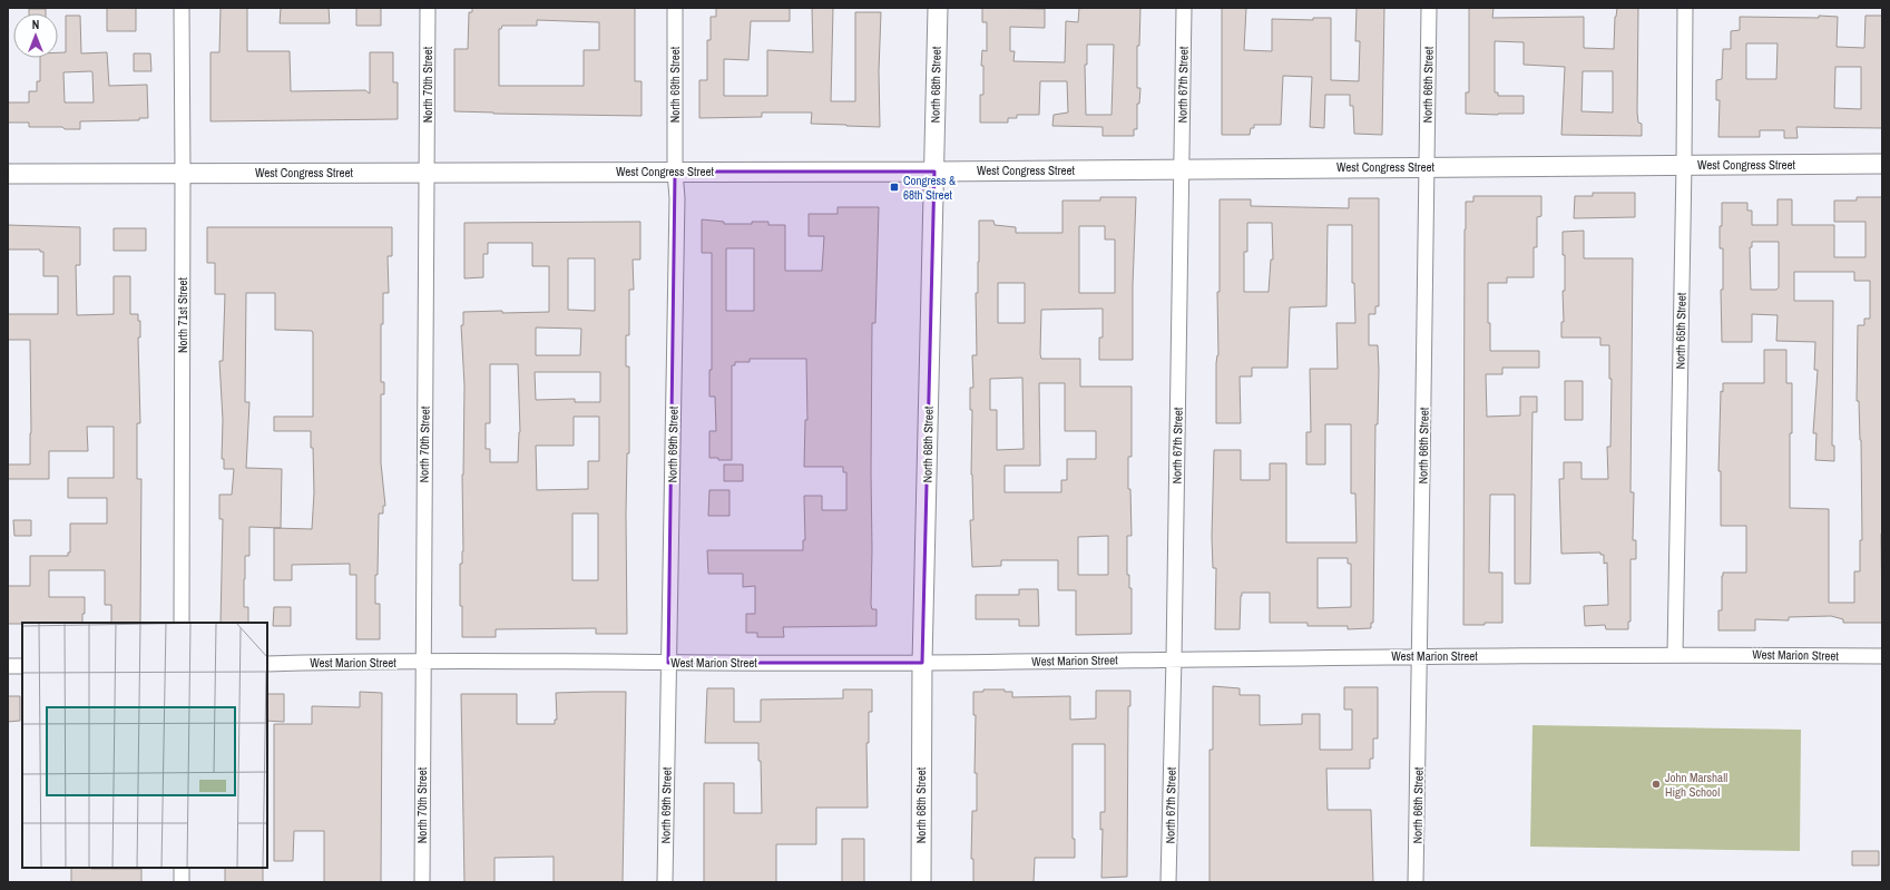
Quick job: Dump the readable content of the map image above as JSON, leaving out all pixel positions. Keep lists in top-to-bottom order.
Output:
{
  "streets": {
    "street": [
      "North 70th Street",
      "North 69th Street",
      "North 68th Street",
      "North 67th Street",
      "North 66th Street",
      "West Congress Street",
      "North 71st Street",
      "North 65th Street",
      "West Marion Street"
    ]
  },
  "crossings": [
    ["North 70th Street", "West Congress Street"],
    ["North 70th Street", "West Marion Street"],
    ["North 69th Street", "West Congress Street"],
    ["North 69th Street", "West Marion Street"],
    ["North 68th Street", "West Congress Street"],
    ["North 68th Street", "West Marion Street"],
    ["North 67th Street", "West Congress Street"],
    ["North 67th Street", "West Marion Street"],
    ["North 66th Street", "West Congress Street"],
    ["North 66th Street", "West Marion Street"],
    ["West Congress Street", "North 71st Street"],
    ["West Congress Street", "North 65th Street"],
    ["North 65th Street", "West Marion Street"]
  ],
  "places": {
    "transit": ["Congress & 68th Street"],
    "other": ["John Marshall High School"]
  },
  "north": "top"
}
